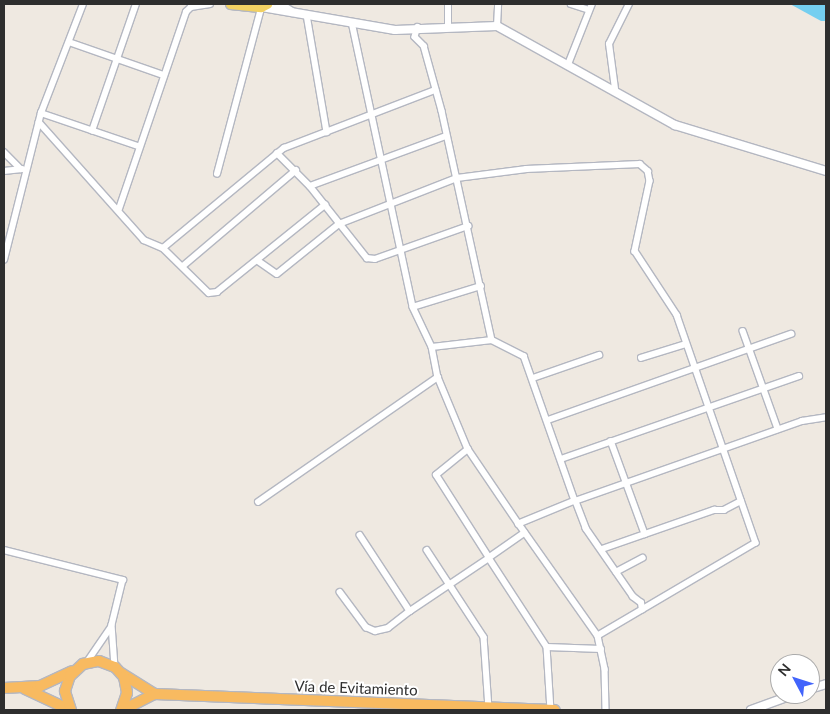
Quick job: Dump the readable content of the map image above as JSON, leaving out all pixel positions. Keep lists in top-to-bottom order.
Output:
{
  "streets": {
    "highway": ["Vía de Evitamiento"]
  },
  "north": "top left"
}
